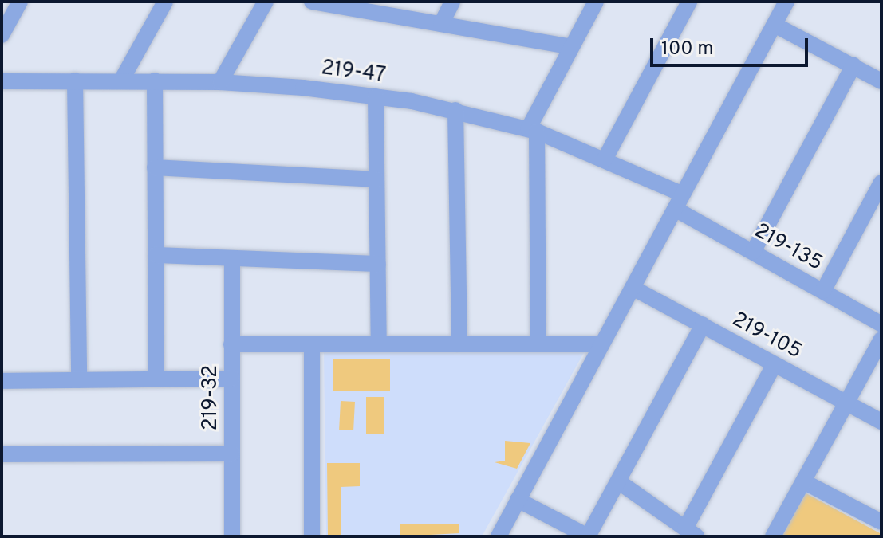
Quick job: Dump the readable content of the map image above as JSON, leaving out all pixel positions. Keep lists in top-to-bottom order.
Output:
{
  "streets": {
    "street": [
      "219-47",
      "219-135",
      "219-105",
      "219-32"
    ]
  },
  "crossings": [
    ["219-47", "219-135"]
  ],
  "scale_bar": "100 m"
}
